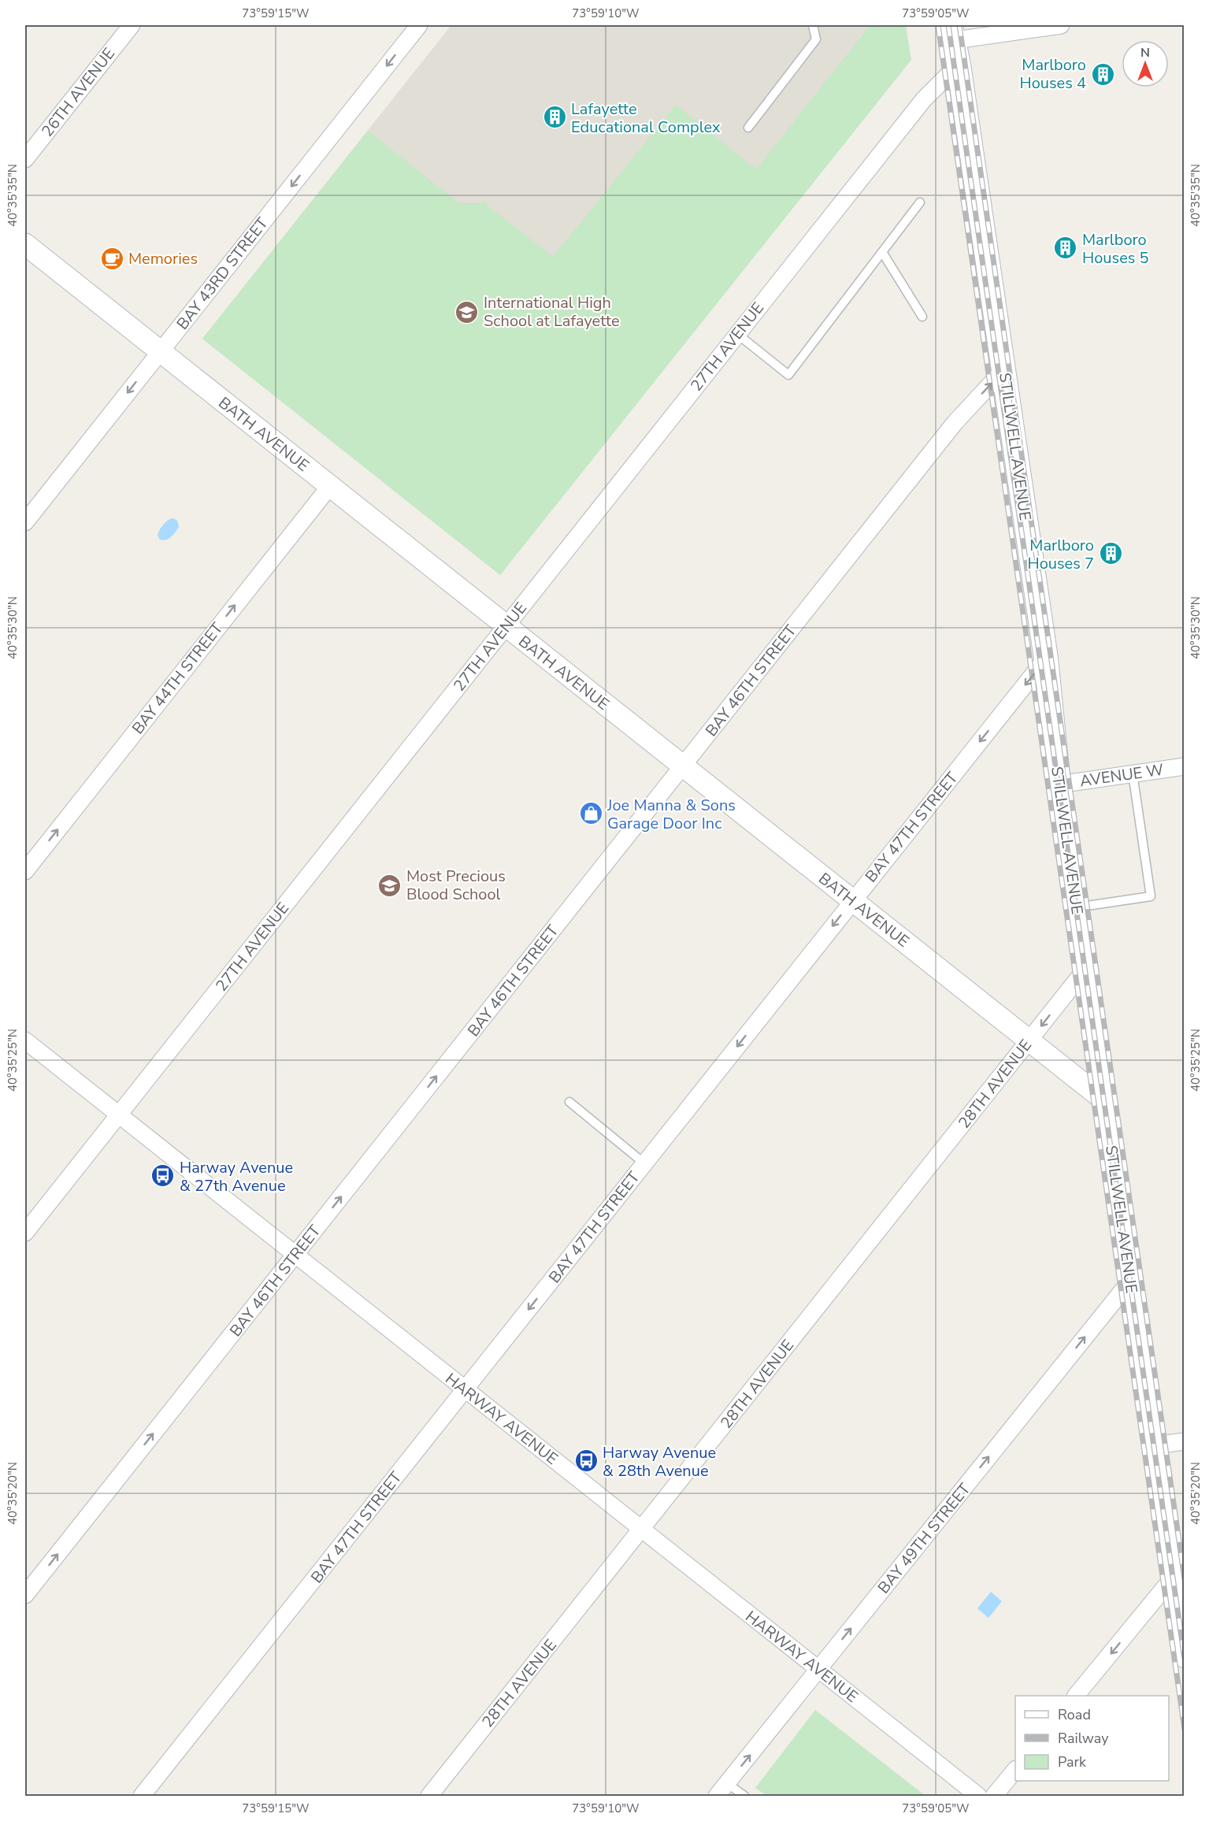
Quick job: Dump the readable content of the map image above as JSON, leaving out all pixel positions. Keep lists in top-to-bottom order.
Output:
{
  "streets": {
    "main road": ["STILLWELL AVENUE"],
    "street": [
      "26TH AVENUE",
      "BAY 43RD STREET",
      "27TH AVENUE",
      "BATH AVENUE",
      "BAY 44TH STREET",
      "BAY 46TH STREET",
      "AVENUE W",
      "BAY 47TH STREET",
      "28TH AVENUE",
      "HARWAY AVENUE",
      "BAY 49TH STREET"
    ]
  },
  "crossings": [
    ["BAY 43RD STREET", "BATH AVENUE"],
    ["27TH AVENUE", "BATH AVENUE"],
    ["27TH AVENUE", "STILLWELL AVENUE"],
    ["27TH AVENUE", "HARWAY AVENUE"],
    ["BATH AVENUE", "STILLWELL AVENUE"],
    ["BATH AVENUE", "BAY 44TH STREET"],
    ["BATH AVENUE", "BAY 46TH STREET"],
    ["BATH AVENUE", "BAY 47TH STREET"],
    ["BATH AVENUE", "28TH AVENUE"],
    ["STILLWELL AVENUE", "BAY 46TH STREET"],
    ["STILLWELL AVENUE", "AVENUE W"],
    ["STILLWELL AVENUE", "BAY 47TH STREET"],
    ["STILLWELL AVENUE", "28TH AVENUE"],
    ["STILLWELL AVENUE", "BAY 49TH STREET"],
    ["BAY 46TH STREET", "HARWAY AVENUE"],
    ["BAY 47TH STREET", "HARWAY AVENUE"],
    ["28TH AVENUE", "HARWAY AVENUE"],
    ["HARWAY AVENUE", "BAY 49TH STREET"]
  ],
  "one_way": [
    "BAY 43RD STREET",
    "BAY 44TH STREET",
    "BAY 46TH STREET",
    "BAY 47TH STREET",
    "BAY 49TH STREET"
  ],
  "places": {
    "building": [
      "Marlboro Houses 4",
      "Lafayette Educational Complex",
      "Marlboro Houses 5",
      "Marlboro Houses 7"
    ],
    "cafe": ["Memories"],
    "school or university": ["International High School at Lafayette", "Most Precious Blood School"],
    "shop": ["Joe Manna & Sons Garage Door Inc"],
    "bus stop": ["Harway Avenue & 27th Avenue", "Harway Avenue & 28th Avenue"]
  },
  "legend": ["Road", "Railway", "Park"],
  "north": "top",
  "coordinates": [
    "73°59'15\"W",
    "73°59'10\"W",
    "73°59'05\"W",
    "40°35'35\"N",
    "40°35'30\"N",
    "40°35'25\"N",
    "40°35'20\"N"
  ]
}
